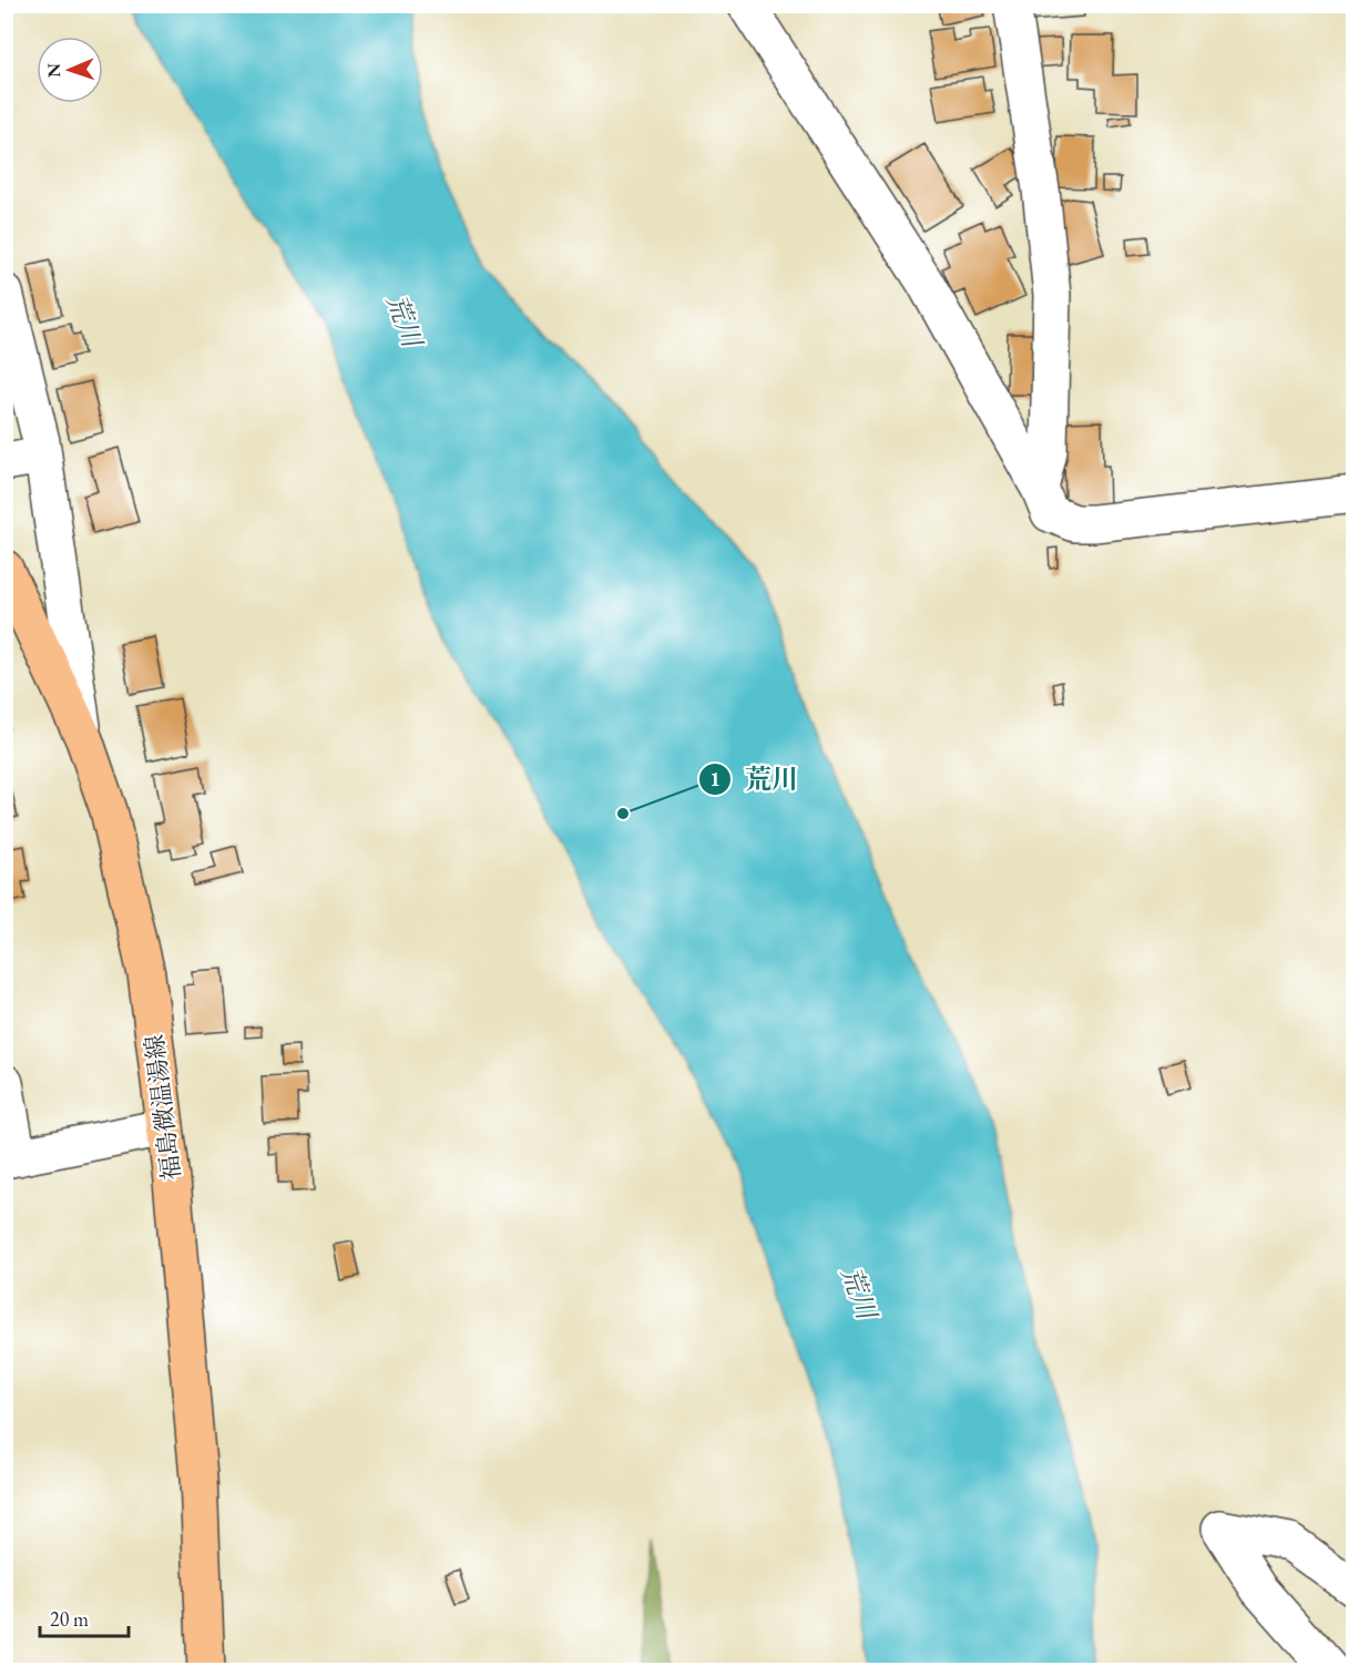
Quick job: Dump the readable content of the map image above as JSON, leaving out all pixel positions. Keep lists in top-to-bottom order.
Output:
{
  "streets": {
    "main road": ["福島微温湯線"]
  },
  "water": ["荒川"],
  "places": ["荒川"],
  "scale_bar": "20 m",
  "north": "left"
}
